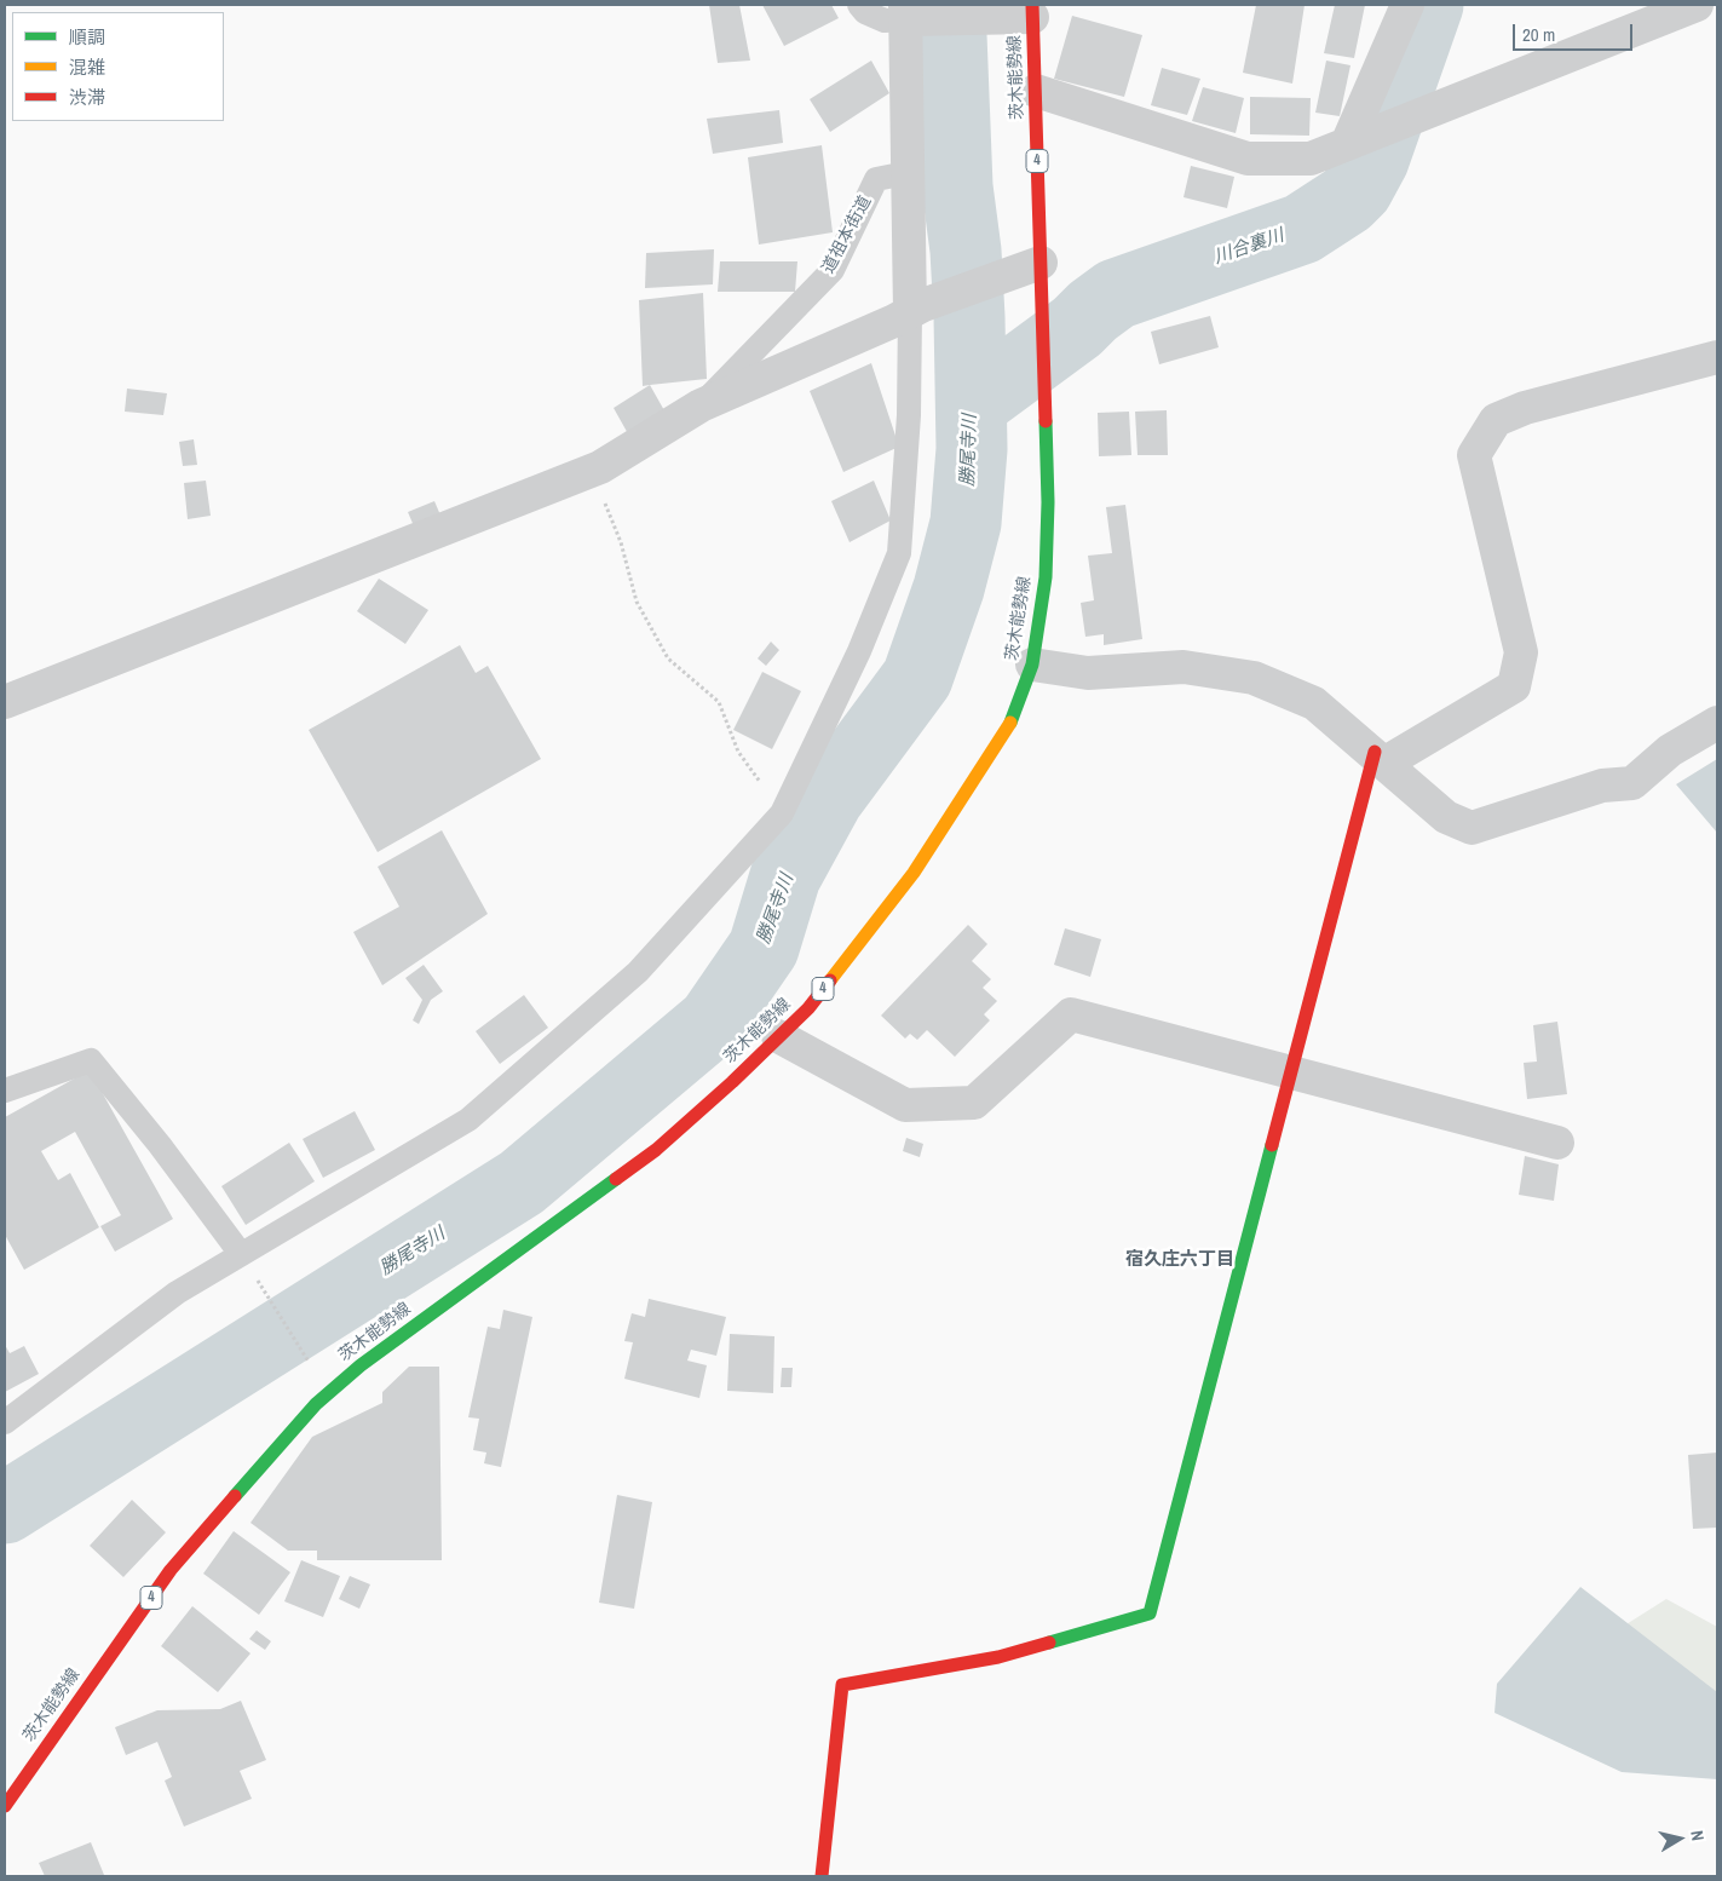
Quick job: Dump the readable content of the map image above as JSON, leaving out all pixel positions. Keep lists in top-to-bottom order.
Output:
{
  "streets": {
    "main road": ["茨木能勢線", "4"],
    "lane": ["道祖本街道"]
  },
  "districts": ["宿久庄六丁目"],
  "water": ["川合裏川", "勝尾寺川"],
  "legend": ["順調", "混雑", "渋滞"],
  "scale_bar": "20 m",
  "north": "right"
}
